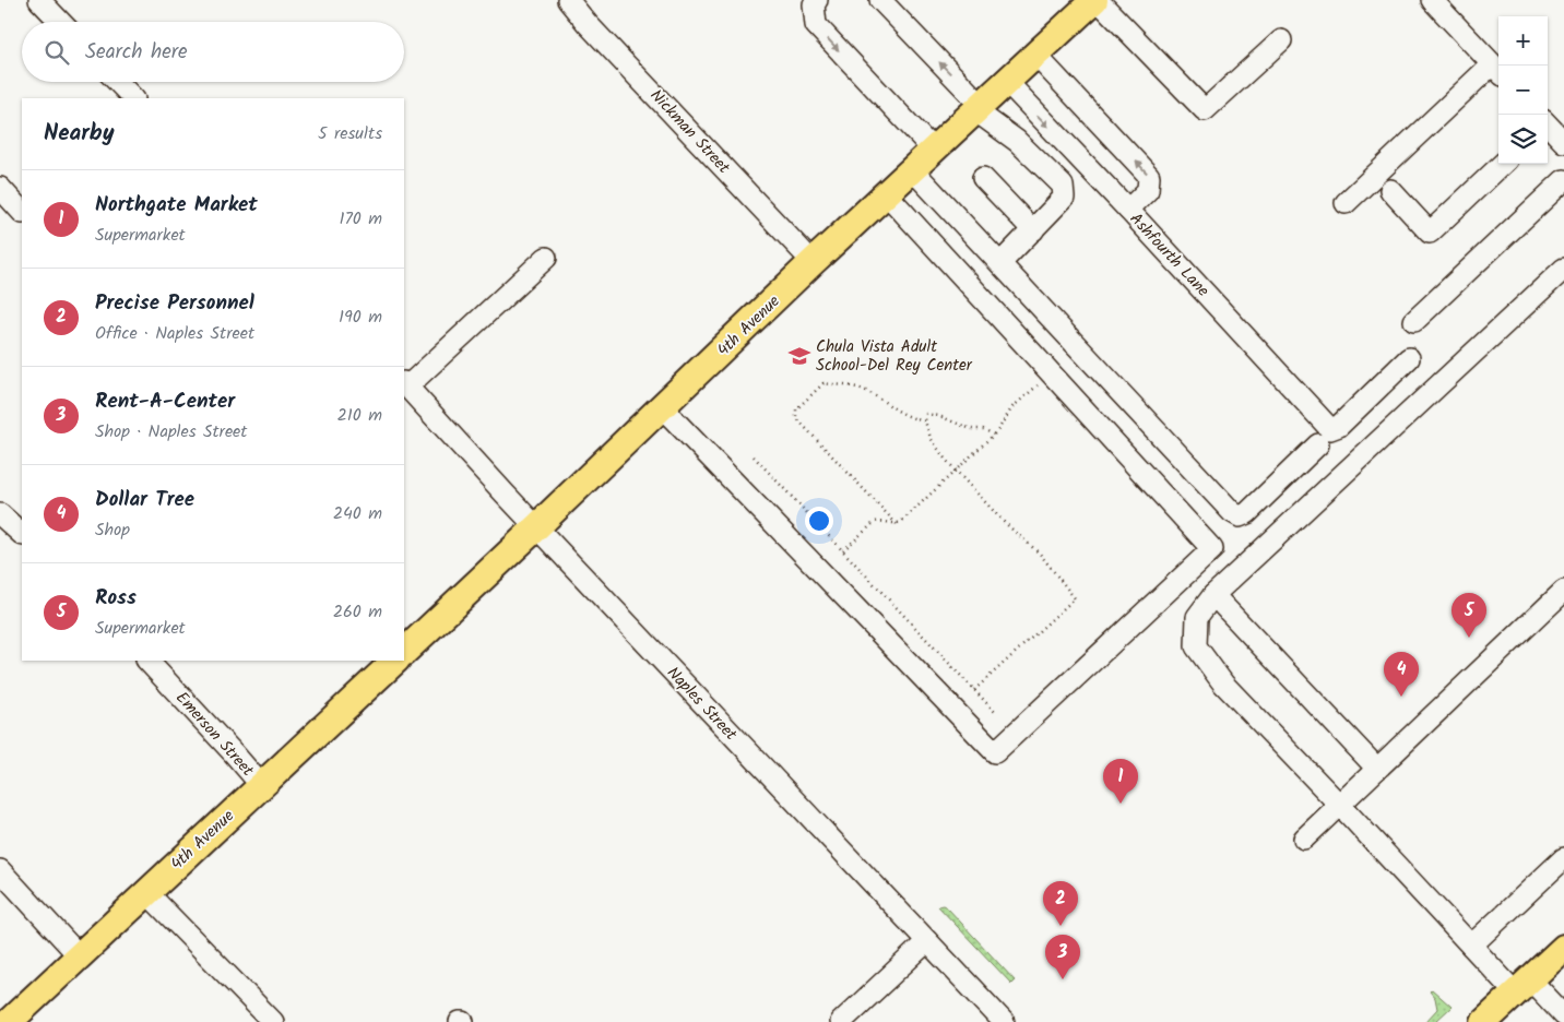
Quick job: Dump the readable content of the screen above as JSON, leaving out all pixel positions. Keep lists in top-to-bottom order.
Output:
{
  "streets": {
    "main road": ["4th Avenue"],
    "street": [
      "Nickman Street",
      "Ashfourth Lane",
      "Naples Street",
      "Emerson Street"
    ]
  },
  "crossings": [
    ["Nickman Street", "4th Avenue"],
    ["Ashfourth Lane", "4th Avenue"],
    ["4th Avenue", "Naples Street"],
    ["4th Avenue", "Emerson Street"]
  ],
  "places": {
    "school or university": ["Chula Vista Adult School-Del Rey Center"]
  },
  "page": {
    "map_buttons": ["+", "−"],
    "search": "Search here",
    "heading": ["Nearby", "5 results"],
    "list": [
      {
        "mark": "1",
        "name": "Northgate Market",
        "note": "Supermarket",
        "value": "170 m"
      },
      {
        "mark": "2",
        "name": "Precise Personnel",
        "note": "Office · Naples Street",
        "value": "190 m"
      },
      {
        "mark": "3",
        "name": "Rent-A-Center",
        "note": "Shop · Naples Street",
        "value": "210 m"
      },
      {
        "mark": "4",
        "name": "Dollar Tree",
        "note": "Shop",
        "value": "240 m"
      },
      {
        "mark": "5",
        "name": "Ross",
        "note": "Supermarket",
        "value": "260 m"
      }
    ],
    "pins": [
      "5",
      "4",
      "1",
      "2",
      "3"
    ]
  }
}
